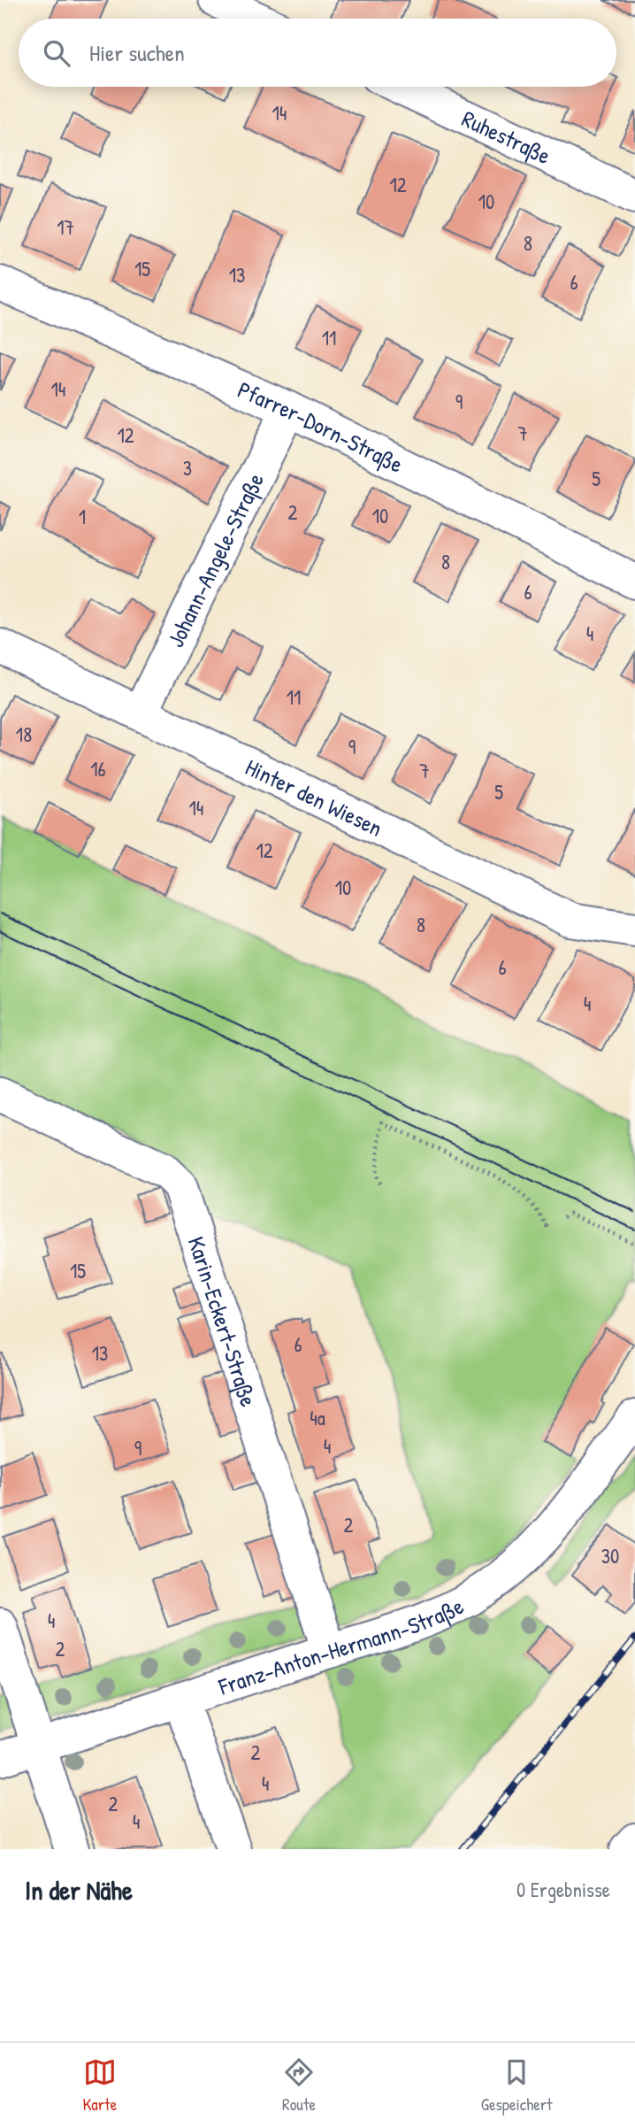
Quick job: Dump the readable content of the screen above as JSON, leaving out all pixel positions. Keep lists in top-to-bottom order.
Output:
{
  "streets": {
    "street": [
      "Ruhestraße",
      "Pfarrer-Dorn-Straße",
      "Johann-Angele-Straße",
      "Hinter den Wiesen",
      "Karin-Eckert-Straße",
      "Franz-Anton-Hermann-Straße"
    ]
  },
  "crossings": [
    ["Pfarrer-Dorn-Straße", "Johann-Angele-Straße"],
    ["Johann-Angele-Straße", "Hinter den Wiesen"],
    ["Karin-Eckert-Straße", "Franz-Anton-Hermann-Straße"]
  ],
  "house_numbers": [
    "14",
    "12",
    "10",
    "17",
    "8",
    "15",
    "13",
    "6",
    "11",
    "14",
    "9",
    "7",
    "12",
    "3",
    "5",
    "2",
    "10",
    "1",
    "8",
    "6",
    "4",
    "11",
    "18",
    "9",
    "16",
    "7",
    "5",
    "14",
    "12",
    "10",
    "8",
    "6",
    "4",
    "15",
    "6",
    "13",
    "4a",
    "4",
    "9",
    "2",
    "30",
    "4",
    "2",
    "2",
    "4",
    "2",
    "4"
  ],
  "page": {
    "search": "Hier suchen",
    "heading": ["In der Nähe", "0 Ergebnisse"],
    "nav": ["Karte", "Route", "Gespeichert"]
  }
}
